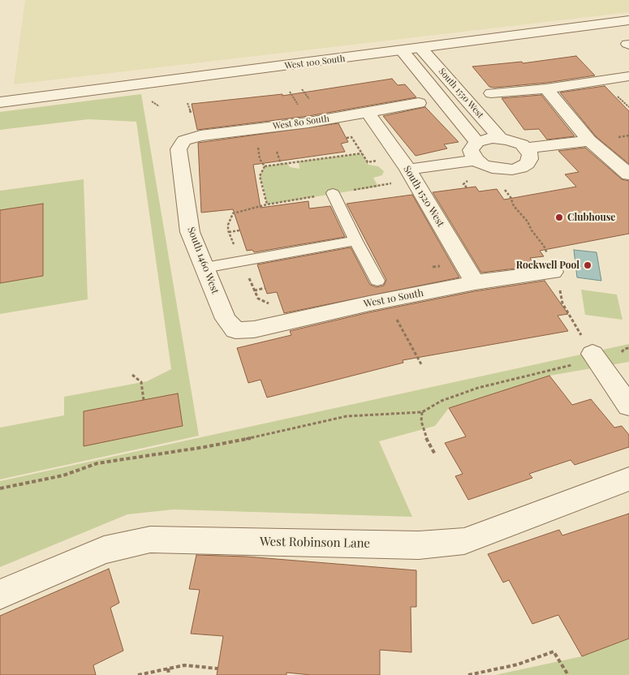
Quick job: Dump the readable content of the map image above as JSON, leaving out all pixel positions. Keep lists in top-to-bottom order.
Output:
{
  "streets": {
    "street": [
      "West 100 South",
      "South 1550 West",
      "West 80 South",
      "South 1520 West",
      "South 1460 West",
      "West 10 South",
      "West Robinson Lane"
    ]
  },
  "crossings": [
    ["West 100 South", "South 1550 West"],
    ["West 80 South", "South 1520 West"],
    ["West 80 South", "South 1460 West"],
    ["South 1520 West", "West 10 South"],
    ["South 1460 West", "West 10 South"]
  ],
  "places": ["Clubhouse", "Rockwell Pool"]
}
